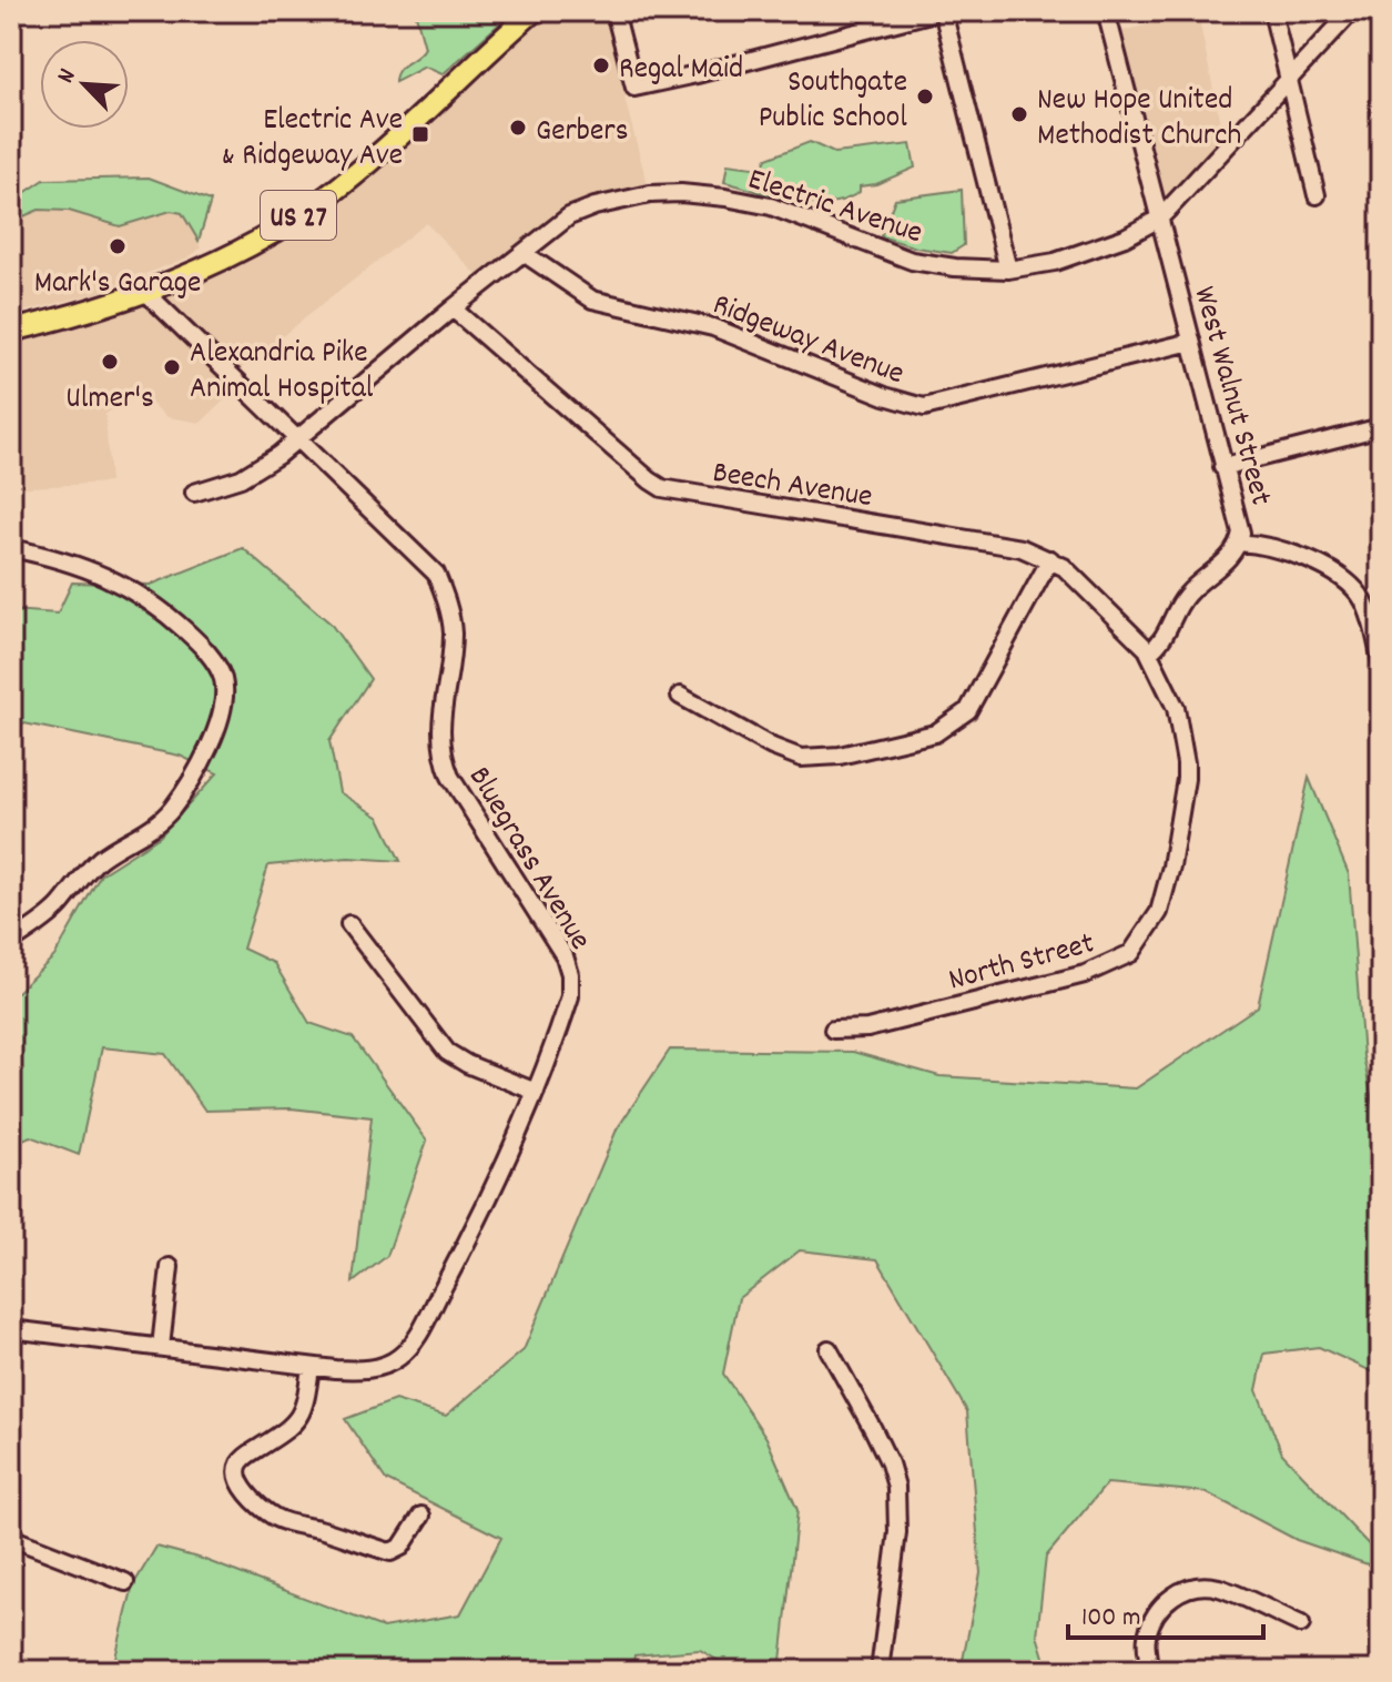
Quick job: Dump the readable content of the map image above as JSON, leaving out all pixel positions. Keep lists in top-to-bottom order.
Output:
{
  "streets": {
    "main road": ["US 27"],
    "street": [
      "Electric Avenue",
      "Ridgeway Avenue",
      "West Walnut Street",
      "Beech Avenue",
      "Bluegrass Avenue",
      "North Street"
    ]
  },
  "crossings": [
    ["Electric Avenue", "Ridgeway Avenue"],
    ["Electric Avenue", "West Walnut Street"],
    ["Electric Avenue", "Beech Avenue"],
    ["Electric Avenue", "Bluegrass Avenue"],
    ["US 27", "Bluegrass Avenue"],
    ["Ridgeway Avenue", "West Walnut Street"],
    ["Beech Avenue", "North Street"]
  ],
  "places": {
    "other": [
      "Regal Maid",
      "Southgate Public School",
      "New Hope United Methodist Church",
      "Gerbers",
      "Mark's Garage",
      "Ulmer's",
      "Alexandria Pike Animal Hospital"
    ],
    "transit": ["Electric Ave & Ridgeway Ave"]
  },
  "scale_bar": "100 m",
  "north": "top left"
}
